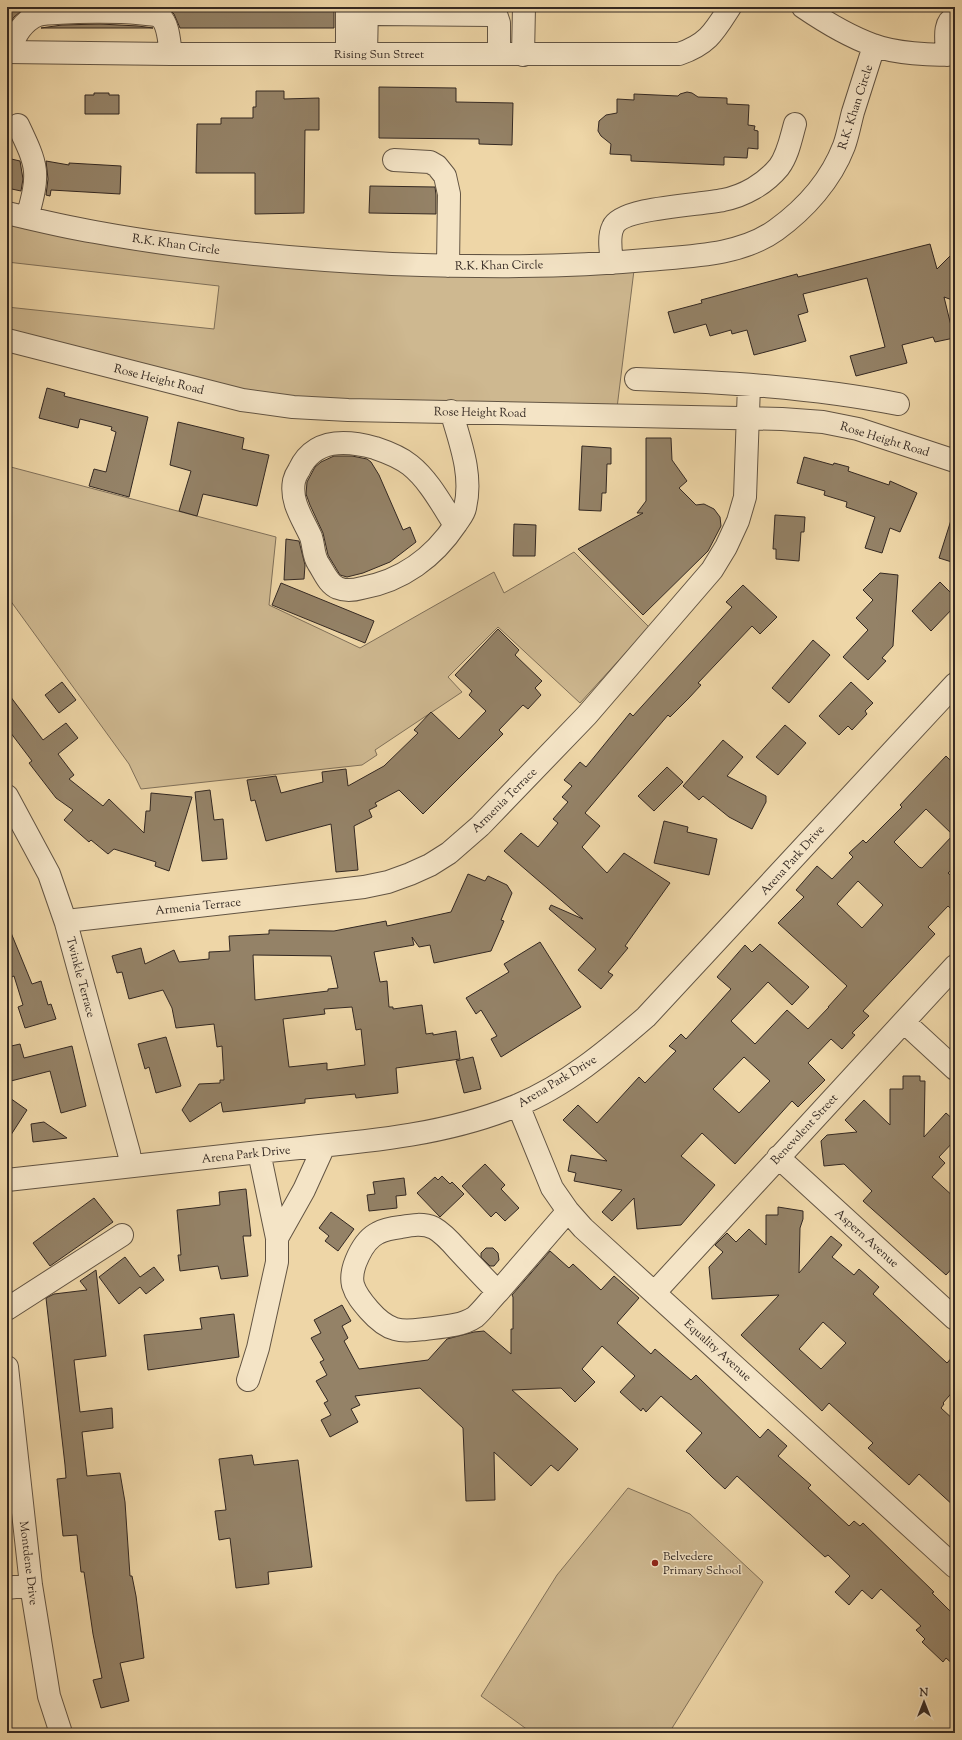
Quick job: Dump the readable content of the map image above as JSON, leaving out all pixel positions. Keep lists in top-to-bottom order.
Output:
{
  "streets": {
    "street": [
      "Rising Sun Street",
      "R.K. Khan Circle",
      "Rose Height Road",
      "Armenia Terrace",
      "Arena Park Drive",
      "Twinkle Terrace",
      "Benevolent Street",
      "Aspern Avenue",
      "Equality Avenue",
      "Montdene Drive"
    ]
  },
  "crossings": [
    ["Rose Height Road", "Armenia Terrace"],
    ["Armenia Terrace", "Twinkle Terrace"],
    ["Arena Park Drive", "Twinkle Terrace"],
    ["Arena Park Drive", "Equality Avenue"],
    ["Benevolent Street", "Aspern Avenue"],
    ["Benevolent Street", "Equality Avenue"]
  ],
  "places": ["Belvedere Primary School"],
  "north": "top"
}
